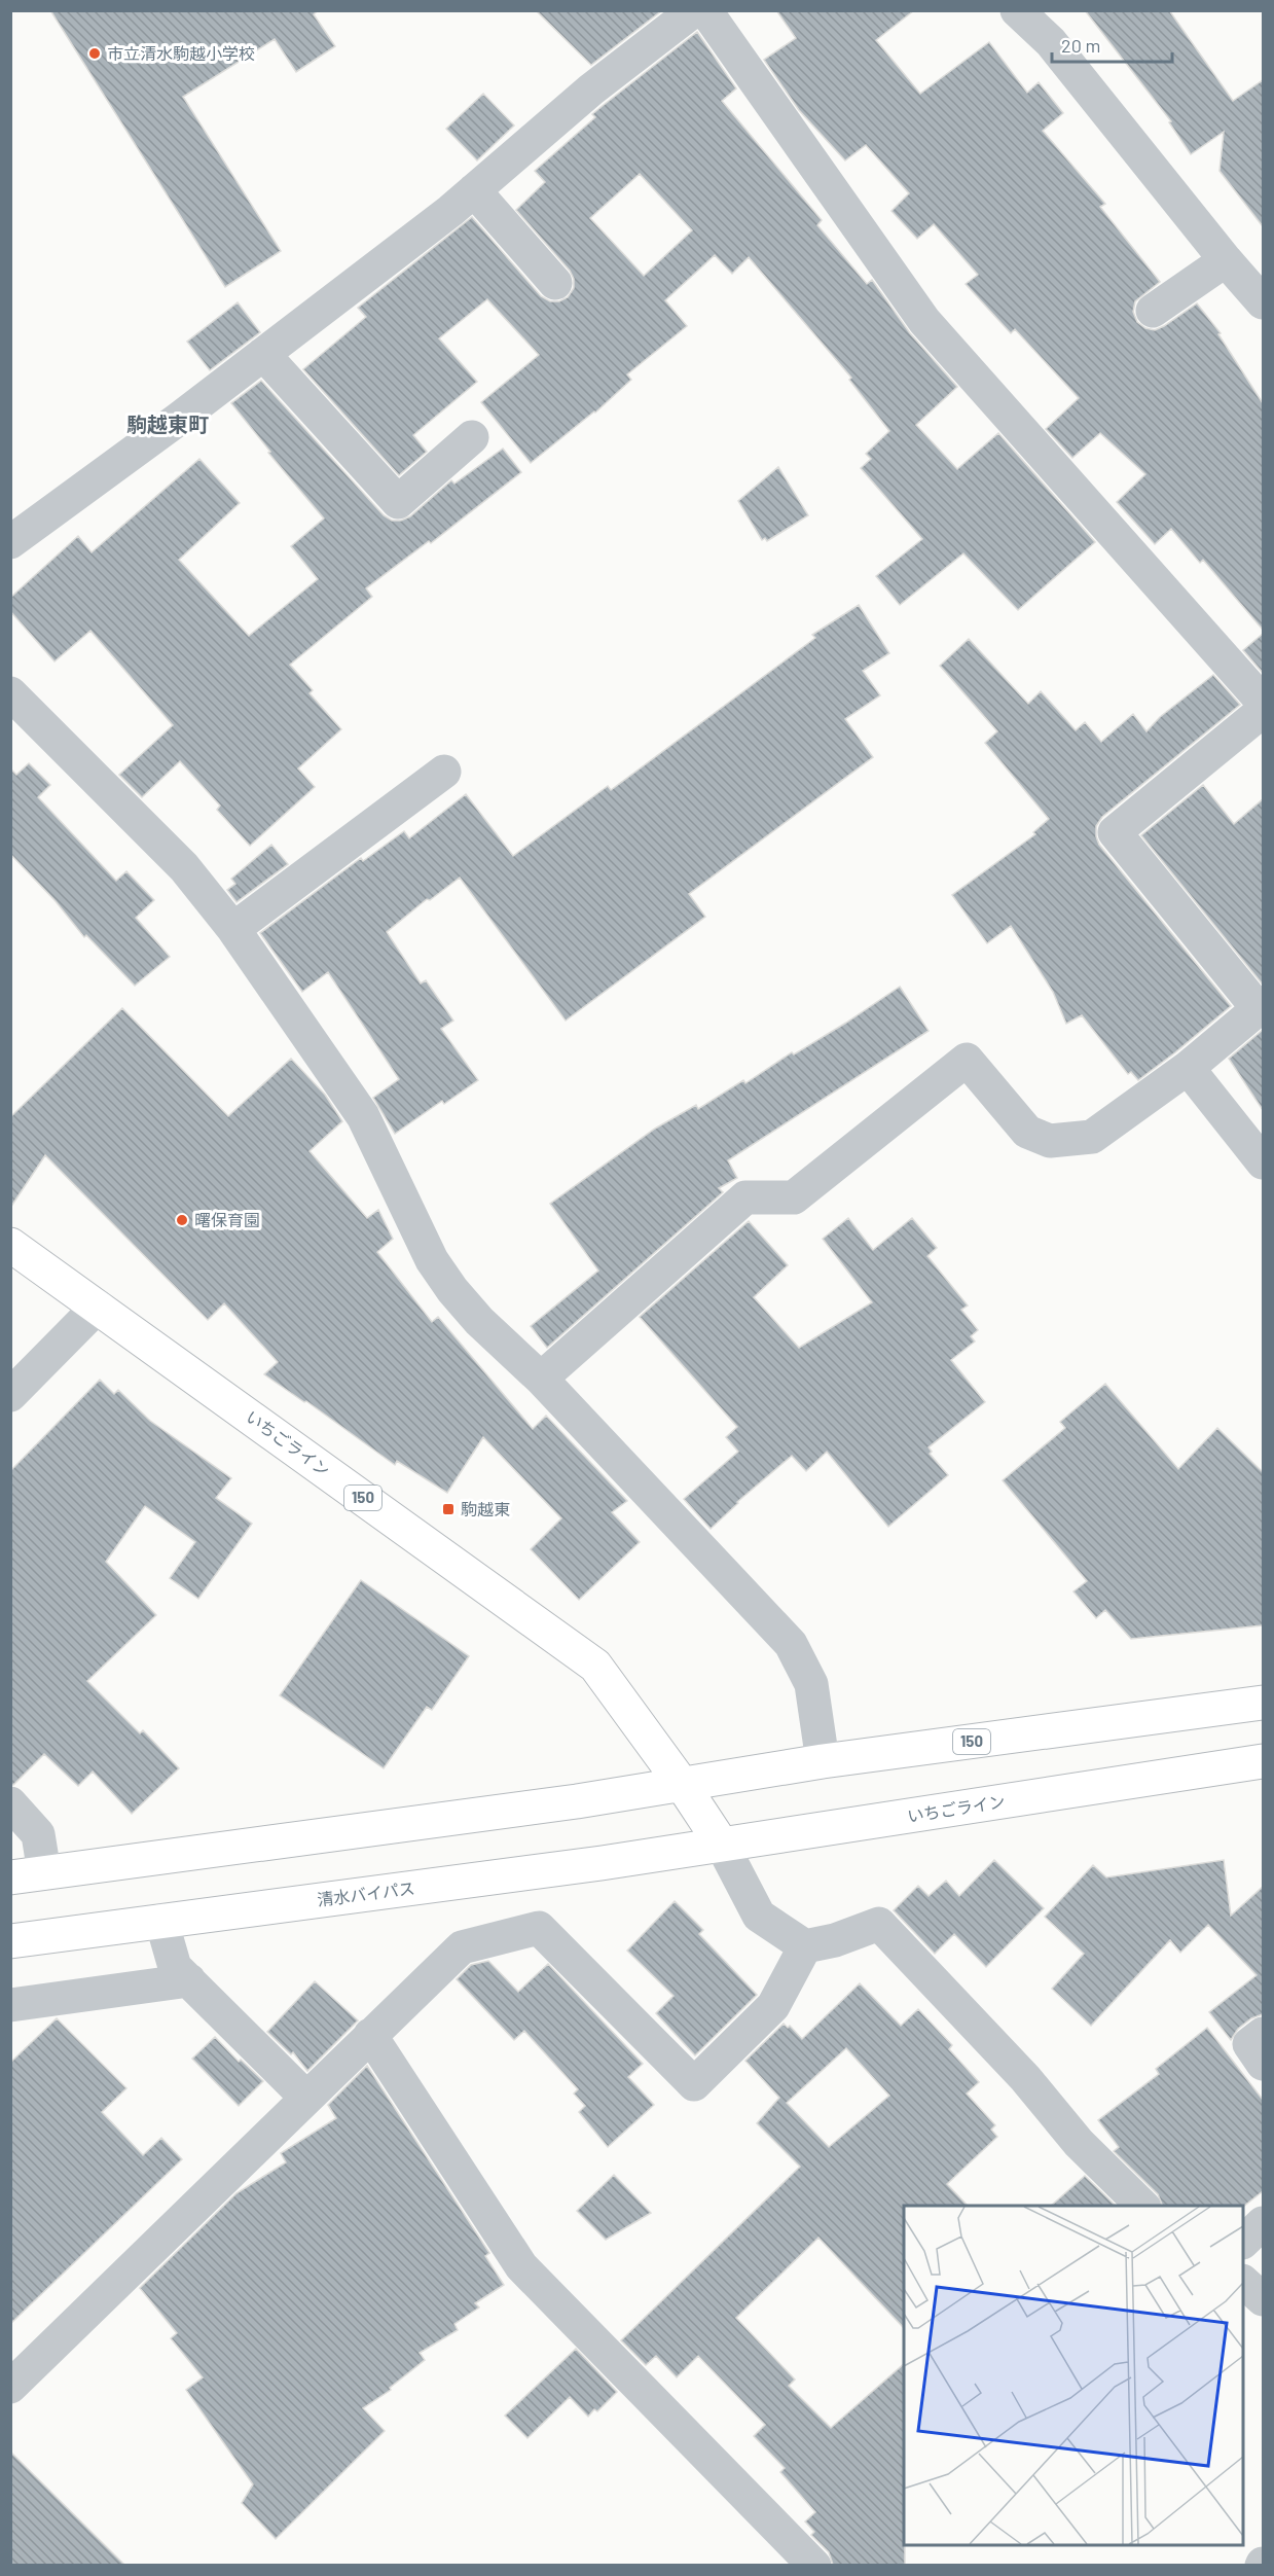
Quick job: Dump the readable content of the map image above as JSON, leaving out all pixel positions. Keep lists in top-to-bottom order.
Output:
{
  "streets": {
    "highway": ["いちごライン", "150", "清水バイパス"]
  },
  "crossings": [
    ["いちごライン", "150"],
    ["いちごライン", "清水バイパス"]
  ],
  "districts": ["駒越東町"],
  "places": {
    "other": ["市立清水駒越小学校", "曙保育園"],
    "transit": ["駒越東"]
  },
  "scale_bar": "20 m"
}
